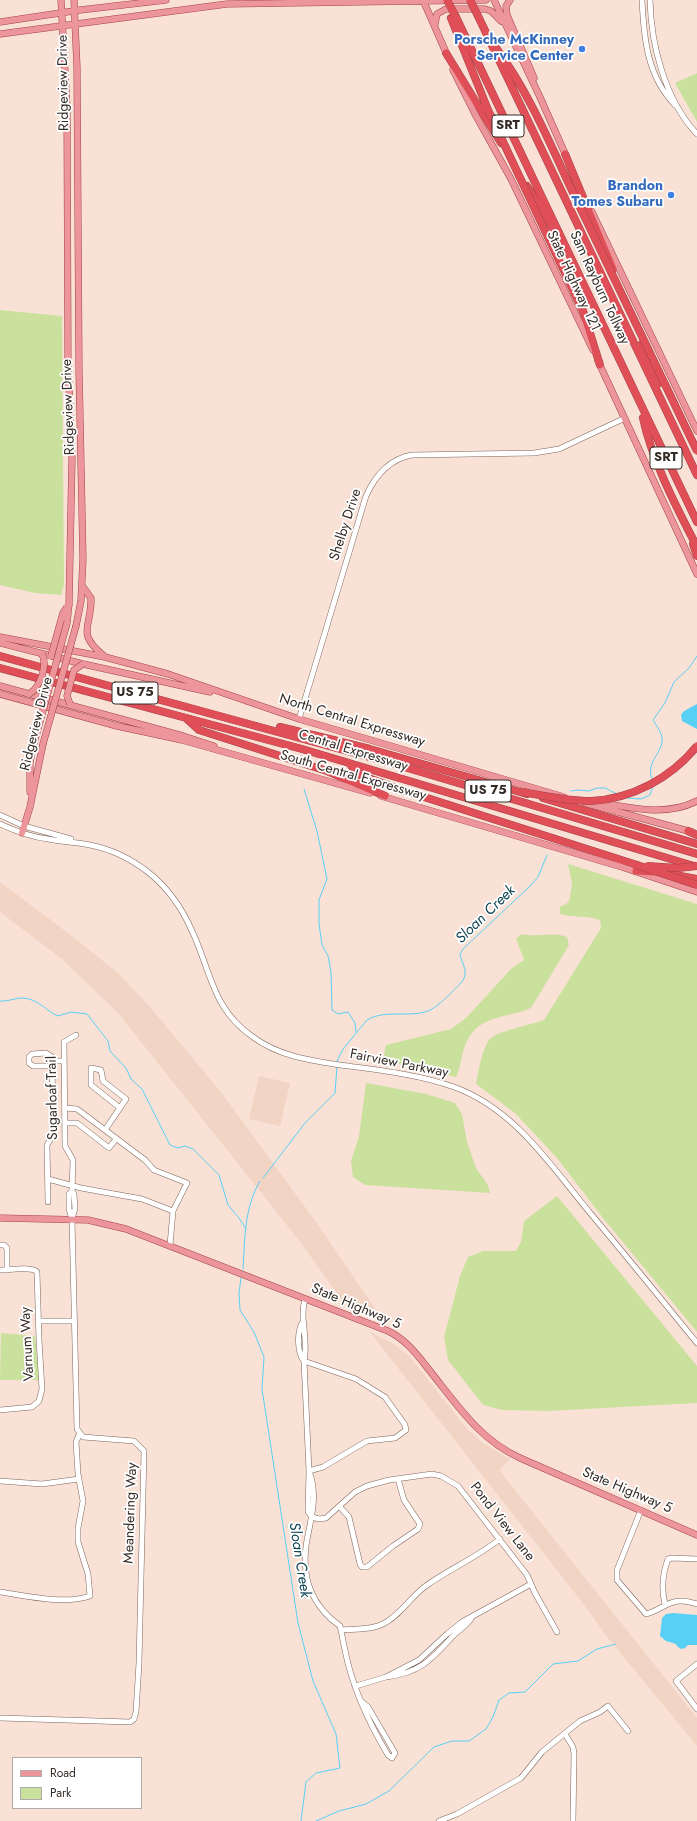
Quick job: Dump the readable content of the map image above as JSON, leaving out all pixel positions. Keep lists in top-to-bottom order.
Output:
{
  "streets": {
    "highway": [
      "SRT",
      "Sam Rayburn Tollway",
      "US 75",
      "Central Expressway"
    ],
    "main road": [
      "Ridgeview Drive",
      "State Highway 121",
      "North Central Expressway",
      "South Central Expressway",
      "State Highway 5"
    ],
    "street": [
      "Shelby Drive",
      "Fairview Parkway",
      "Sugarloaf Trail",
      "Varnum Way",
      "Meandering Way",
      "Pond View Lane"
    ]
  },
  "crossings": [
    ["Ridgeview Drive", "Fairview Parkway"],
    ["State Highway 121", "Shelby Drive"],
    ["Shelby Drive", "North Central Expressway"],
    ["Sugarloaf Trail", "State Highway 5"]
  ],
  "water": ["Sloan Creek"],
  "places": ["Porsche McKinney Service Center", "Brandon Tomes Subaru"],
  "legend": ["Road", "Park"]
}
